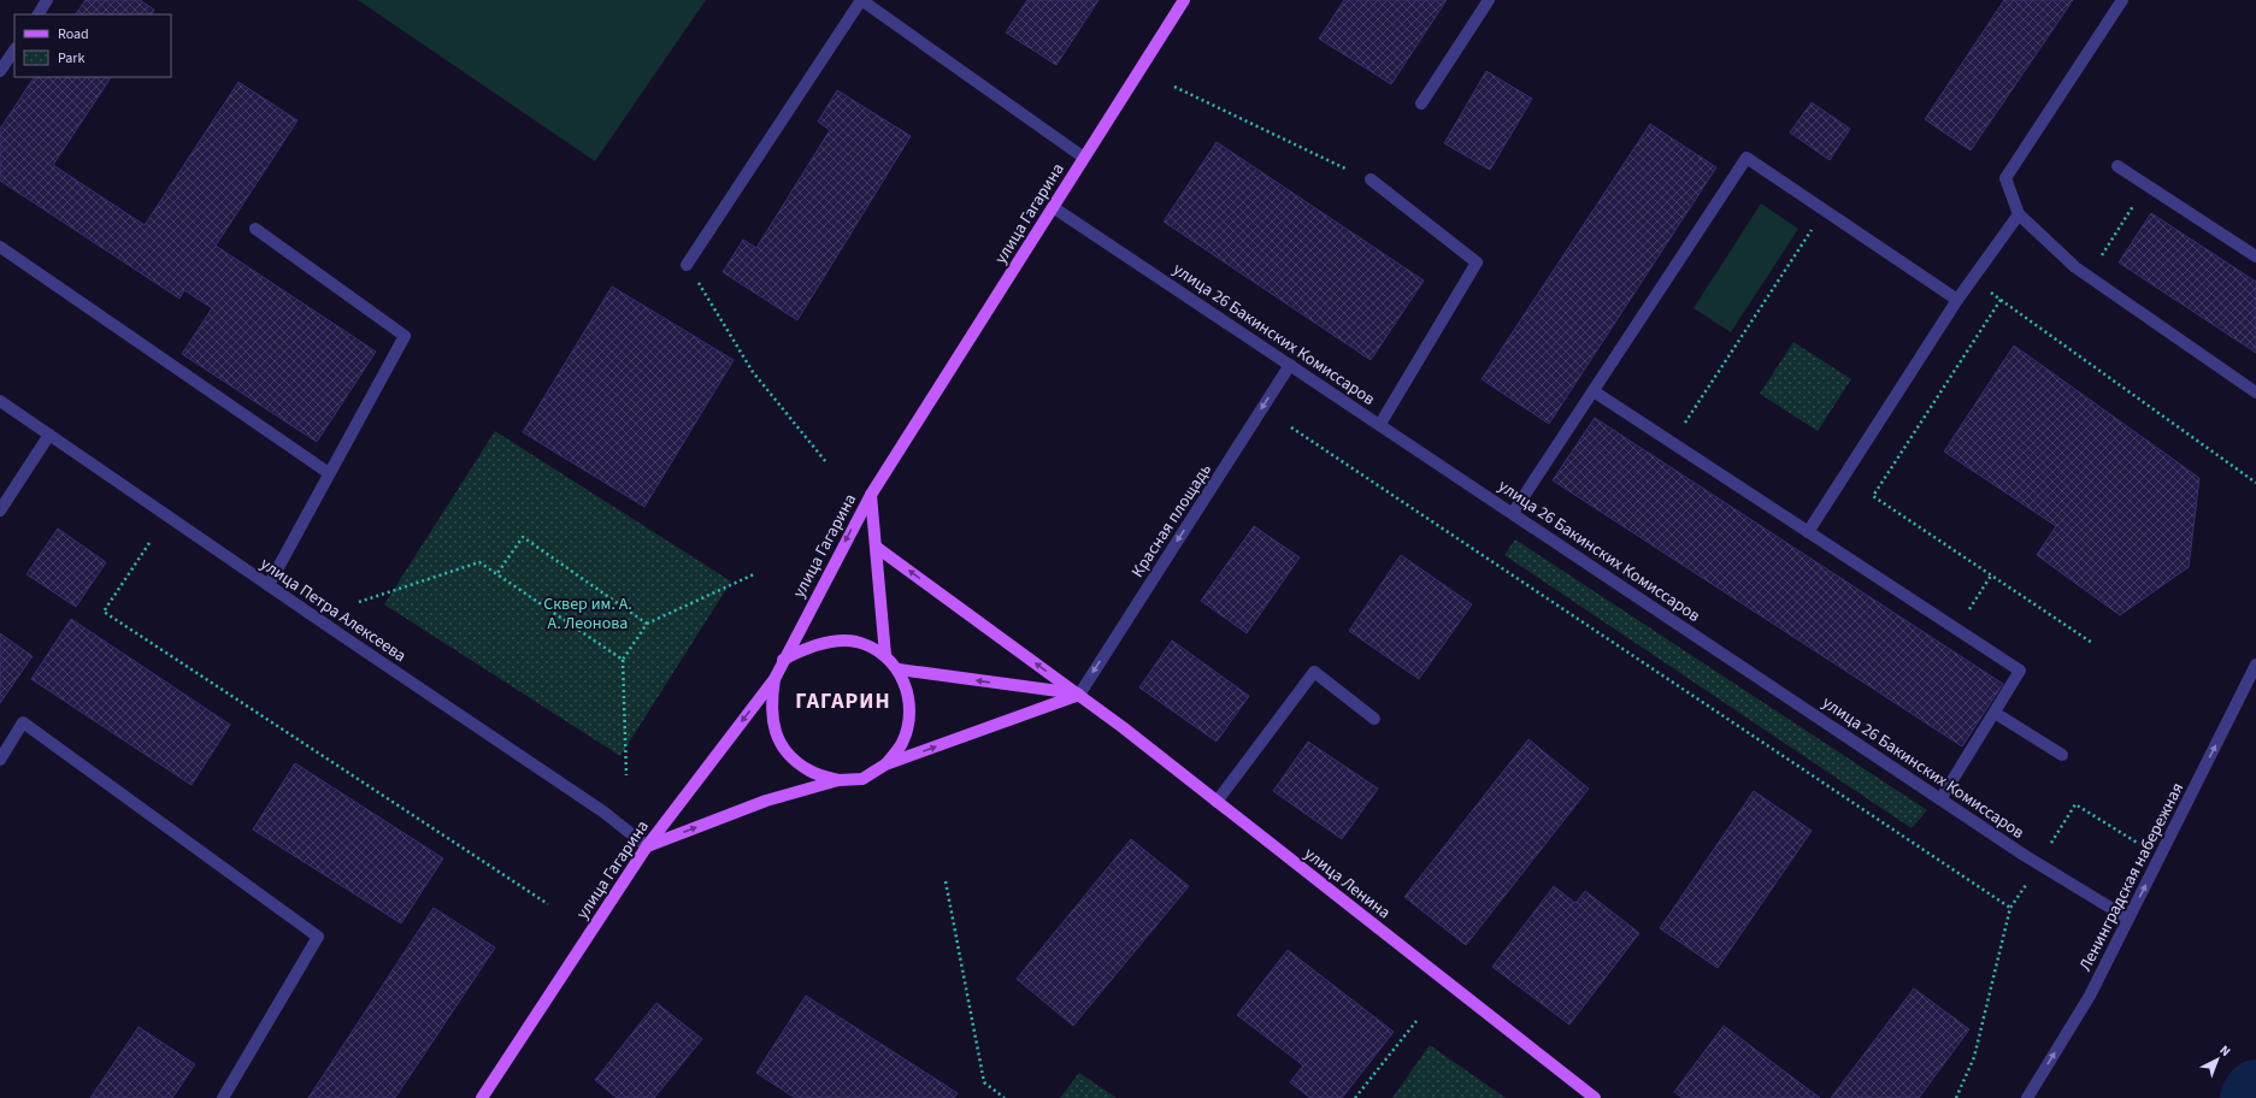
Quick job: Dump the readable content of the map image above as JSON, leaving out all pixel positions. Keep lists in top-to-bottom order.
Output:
{
  "streets": {
    "main road": ["улица Гагарина", "улица Ленина"],
    "street": [
      "улица 26 Бакинских Комиссаров",
      "Красная площадь",
      "улица Петра Алексеева",
      "Ленинградская набережная"
    ]
  },
  "crossings": [
    ["улица Гагарина", "улица 26 Бакинских Комиссаров"],
    ["улица Гагарина", "улица Петра Алексеева"],
    ["улица 26 Бакинских Комиссаров", "Красная площадь"],
    ["улица 26 Бакинских Комиссаров", "Ленинградская набережная"],
    ["Красная площадь", "улица Ленина"]
  ],
  "one_way": ["Красная площадь", "Ленинградская набережная"],
  "districts": ["ГАГАРИН"],
  "parks": ["Сквер им. А. А. Леонова"],
  "legend": ["Road", "Park"],
  "north": "top right"
}
